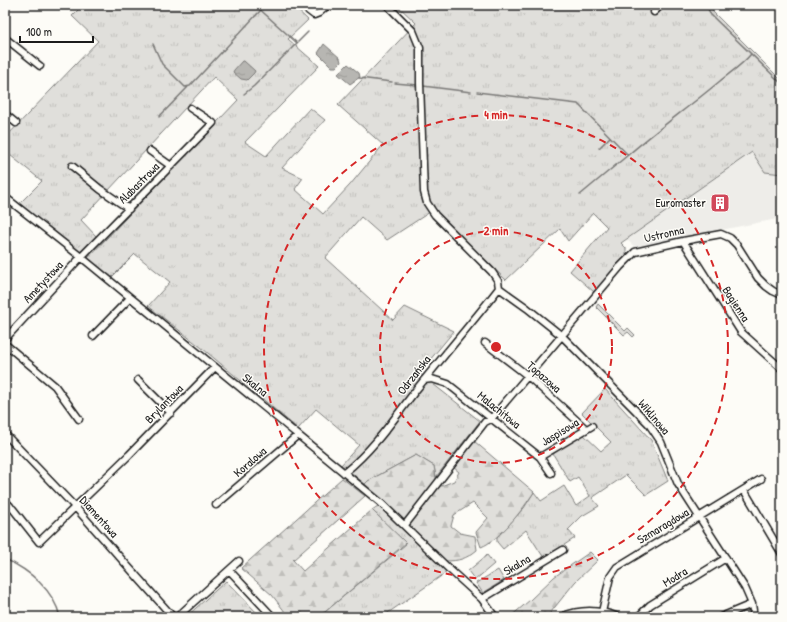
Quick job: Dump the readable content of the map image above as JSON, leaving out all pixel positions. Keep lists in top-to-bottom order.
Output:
{
  "streets": {
    "street": [
      "Alabastrowa",
      "Ustronna",
      "Ametystowa",
      "Bagienna",
      "Odrzańska",
      "Topazowa",
      "Skalna",
      "Brylantowa",
      "Malachitowa",
      "Wiklinowa",
      "Jaspisowa",
      "Koralowa",
      "Diamentowa",
      "Szmaragdowa",
      "Modra"
    ]
  },
  "crossings": [
    ["Alabastrowa", "Ametystowa"],
    ["Alabastrowa", "Skalna"],
    ["Ustronna", "Bagienna"],
    ["Ustronna", "Topazowa"],
    ["Ustronna", "Skalna"],
    ["Ustronna", "Malachitowa"],
    ["Ustronna", "Wiklinowa"],
    ["Ametystowa", "Skalna"],
    ["Odrzańska", "Skalna"],
    ["Odrzańska", "Malachitowa"],
    ["Odrzańska", "Wiklinowa"],
    ["Topazowa", "Jaspisowa"],
    ["Skalna", "Brylantowa"],
    ["Skalna", "Koralowa"],
    ["Brylantowa", "Diamentowa"],
    ["Malachitowa", "Jaspisowa"],
    ["Wiklinowa", "Szmaragdowa"],
    ["Wiklinowa", "Modra"]
  ],
  "places": {
    "building": ["Euromaster"]
  },
  "scale_bar": "100 m",
  "rings": ["4 min", "2 min"]
}
